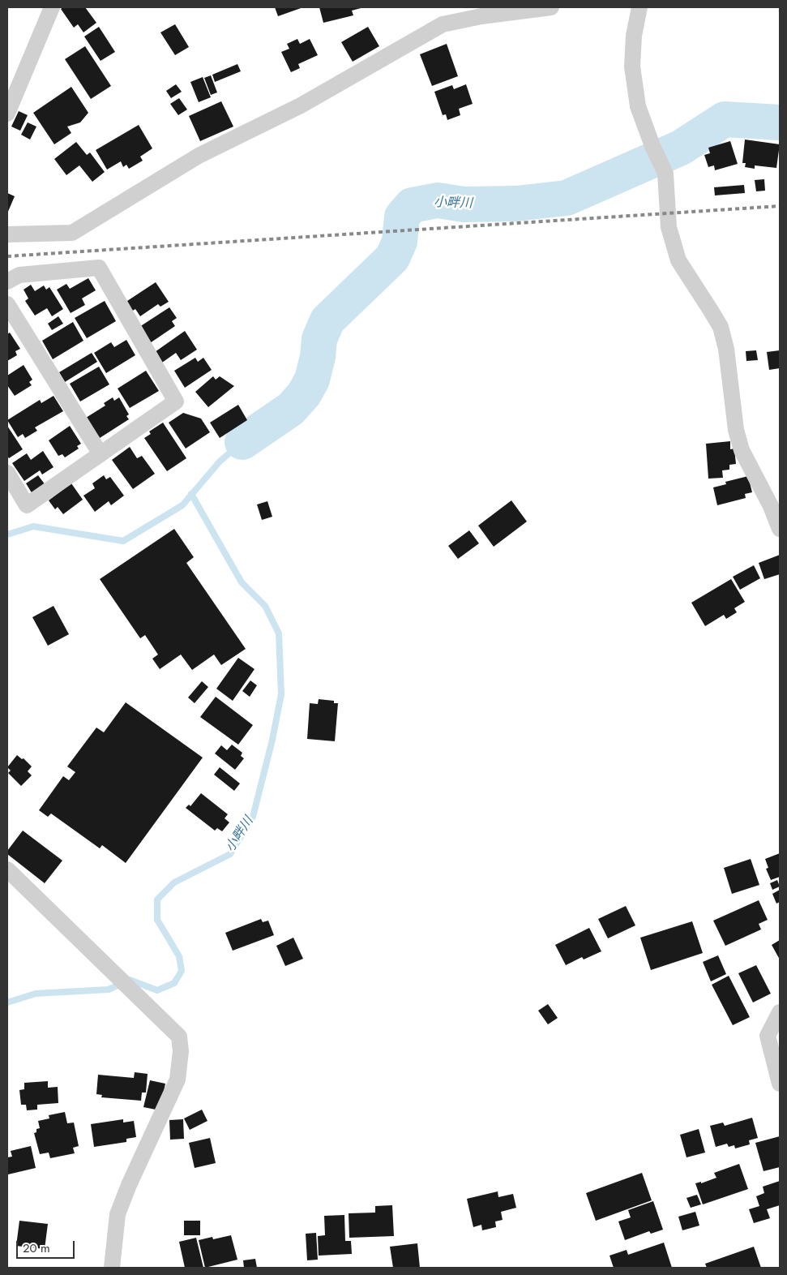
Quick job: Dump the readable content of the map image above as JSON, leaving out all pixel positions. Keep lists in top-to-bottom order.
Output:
{
  "water": ["小畔川"],
  "scale_bar": "20 m"
}
